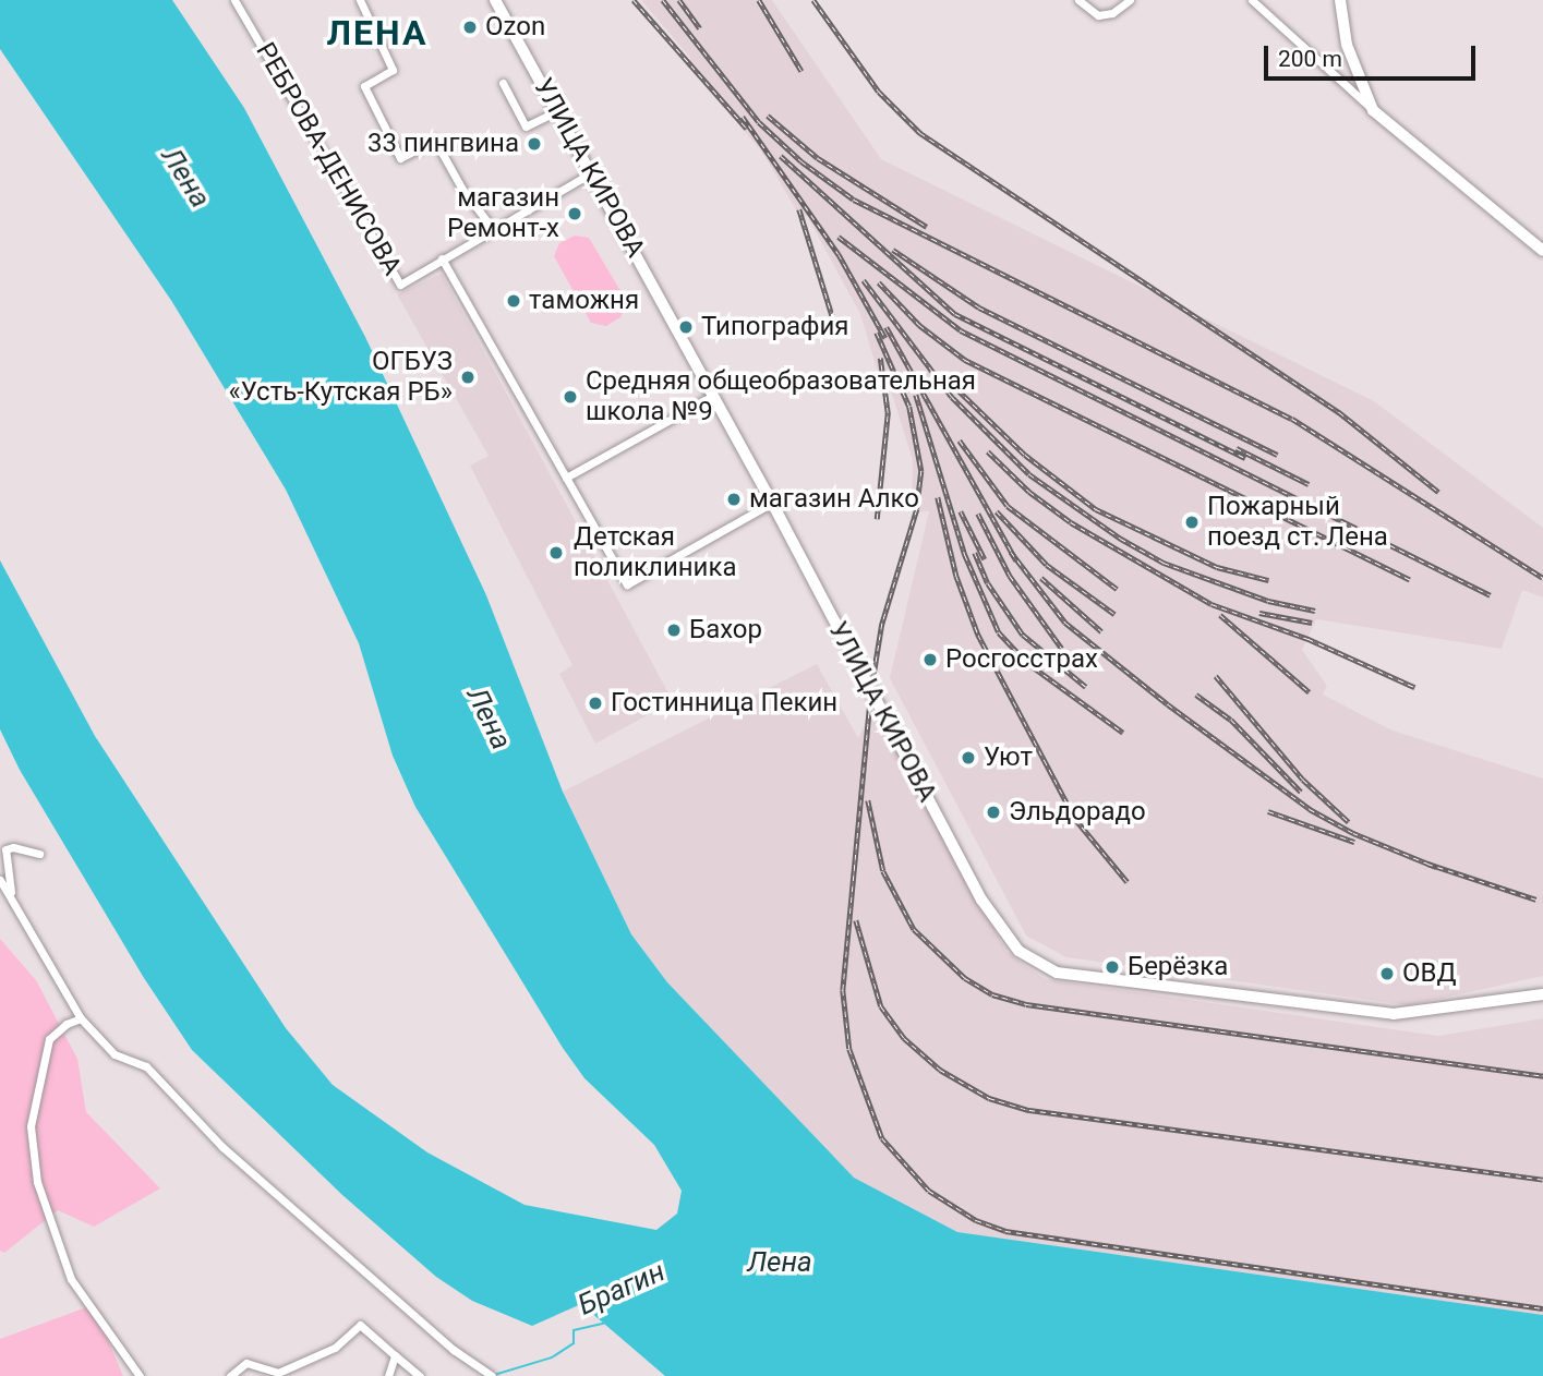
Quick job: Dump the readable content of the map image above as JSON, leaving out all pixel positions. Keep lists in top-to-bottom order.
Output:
{
  "streets": {
    "main road": ["УЛИЦА КИРОВА"],
    "street": ["РЕБРОВА-ДЕНИСОВА"]
  },
  "crossings": [
    ["РЕБРОВА-ДЕНИСОВА", "УЛИЦА КИРОВА"]
  ],
  "districts": ["ЛЕНА"],
  "water": ["Лена", "Брагин"],
  "places": [
    "Ozon",
    "33 пингвина",
    "магазин Ремонт-х",
    "таможня",
    "Типография",
    "ОГБУЗ «Усть-Кутская РБ»",
    "Средняя общеобразовательная школа №9",
    "магазин Алко",
    "Пожарный поезд ст. Лена",
    "Детская поликлиника",
    "Бахор",
    "Росгосстрах",
    "Гостинница Пекин",
    "Уют",
    "Эльдорадо",
    "Берёзка",
    "ОВД"
  ],
  "scale_bar": "200 m"
}
